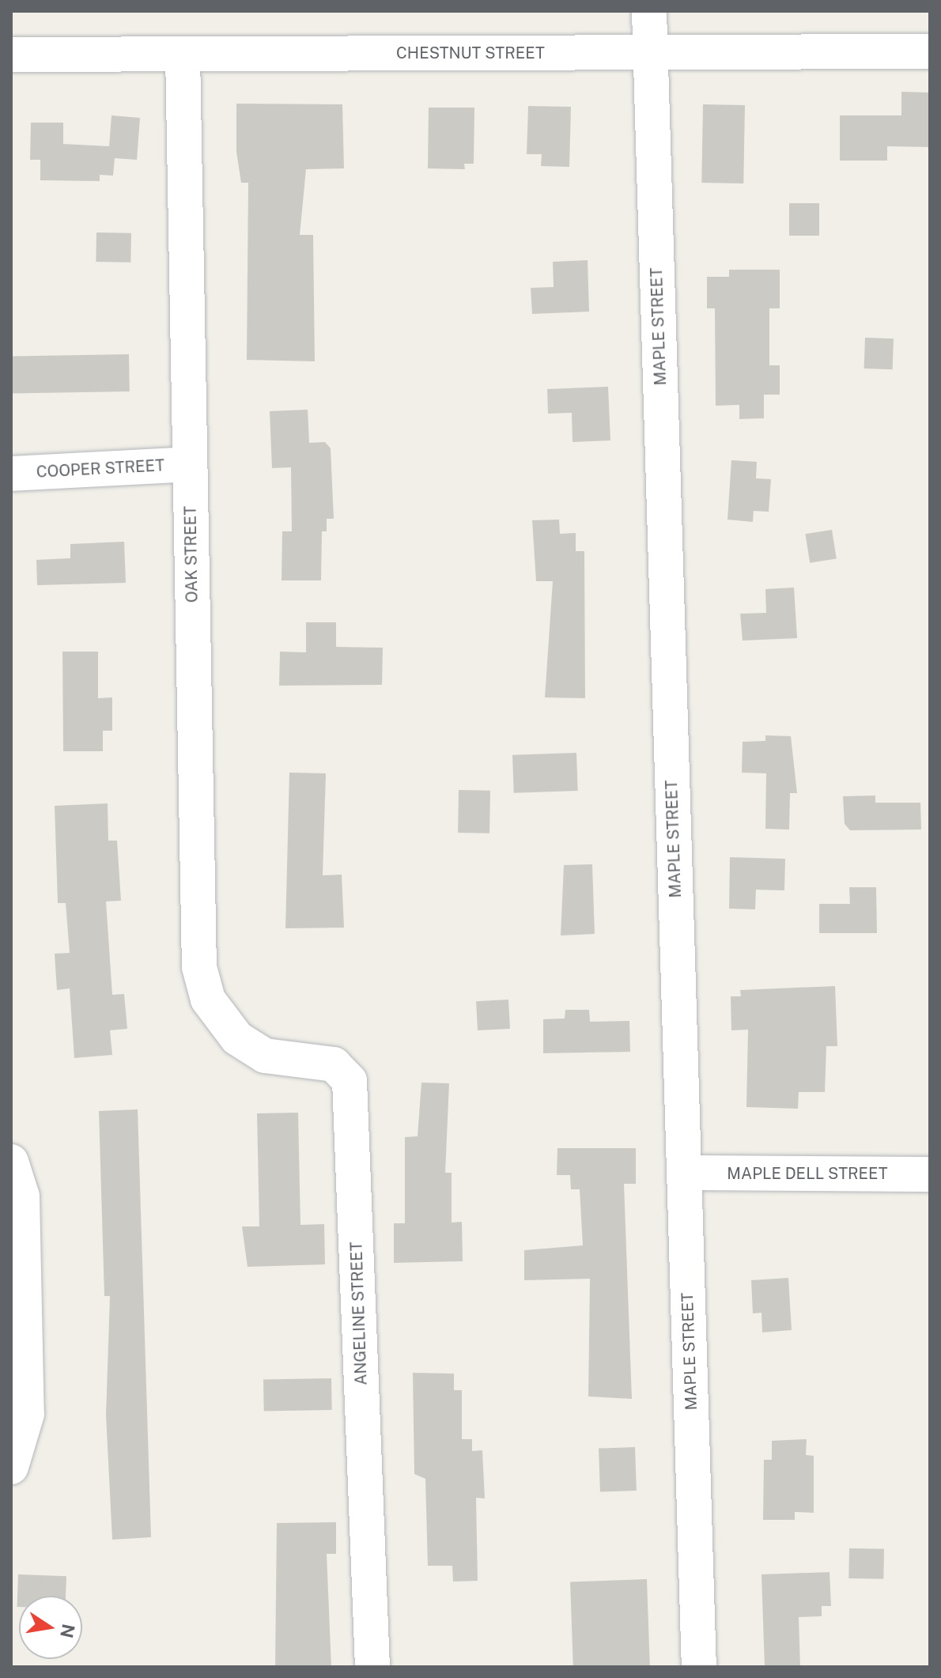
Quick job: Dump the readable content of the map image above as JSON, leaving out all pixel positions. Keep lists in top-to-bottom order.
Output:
{
  "streets": {
    "street": [
      "CHESTNUT STREET",
      "MAPLE STREET",
      "COOPER STREET",
      "OAK STREET",
      "MAPLE DELL STREET",
      "ANGELINE STREET"
    ]
  },
  "crossings": [
    ["CHESTNUT STREET", "MAPLE STREET"],
    ["CHESTNUT STREET", "OAK STREET"],
    ["MAPLE STREET", "MAPLE DELL STREET"],
    ["COOPER STREET", "OAK STREET"],
    ["OAK STREET", "ANGELINE STREET"]
  ],
  "north": "right"
}
